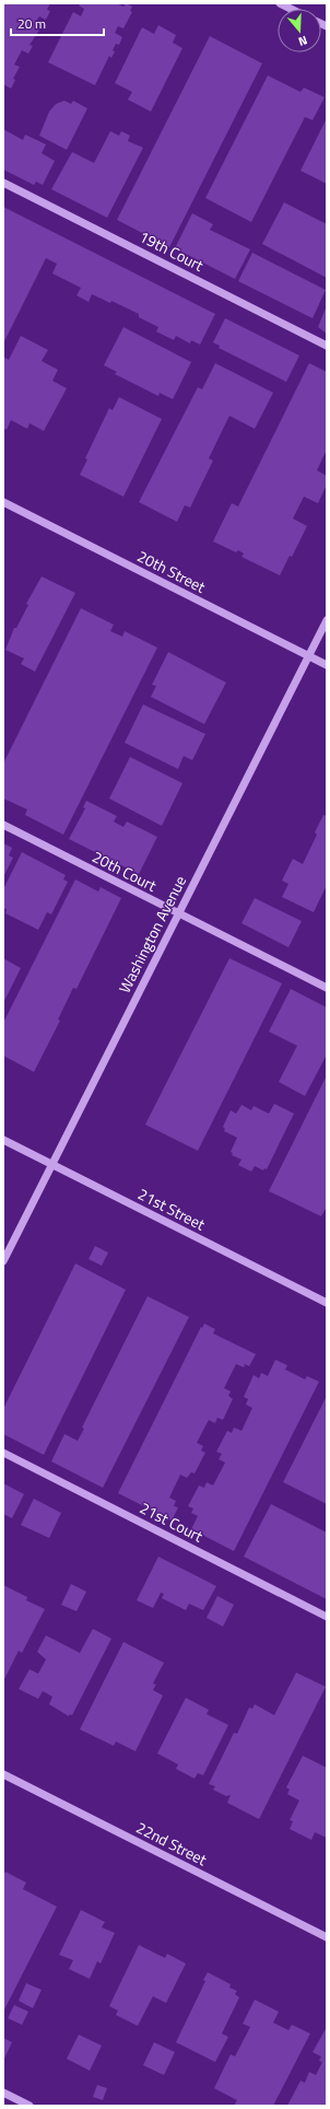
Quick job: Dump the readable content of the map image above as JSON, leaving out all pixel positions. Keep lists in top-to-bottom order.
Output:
{
  "streets": {
    "street": [
      "19th Court",
      "20th Street",
      "20th Court",
      "Washington Avenue",
      "21st Street",
      "21st Court",
      "22nd Street"
    ]
  },
  "crossings": [
    ["20th Street", "Washington Avenue"],
    ["20th Court", "Washington Avenue"],
    ["Washington Avenue", "21st Street"]
  ],
  "scale_bar": "20 m",
  "north": "bottom"
}
